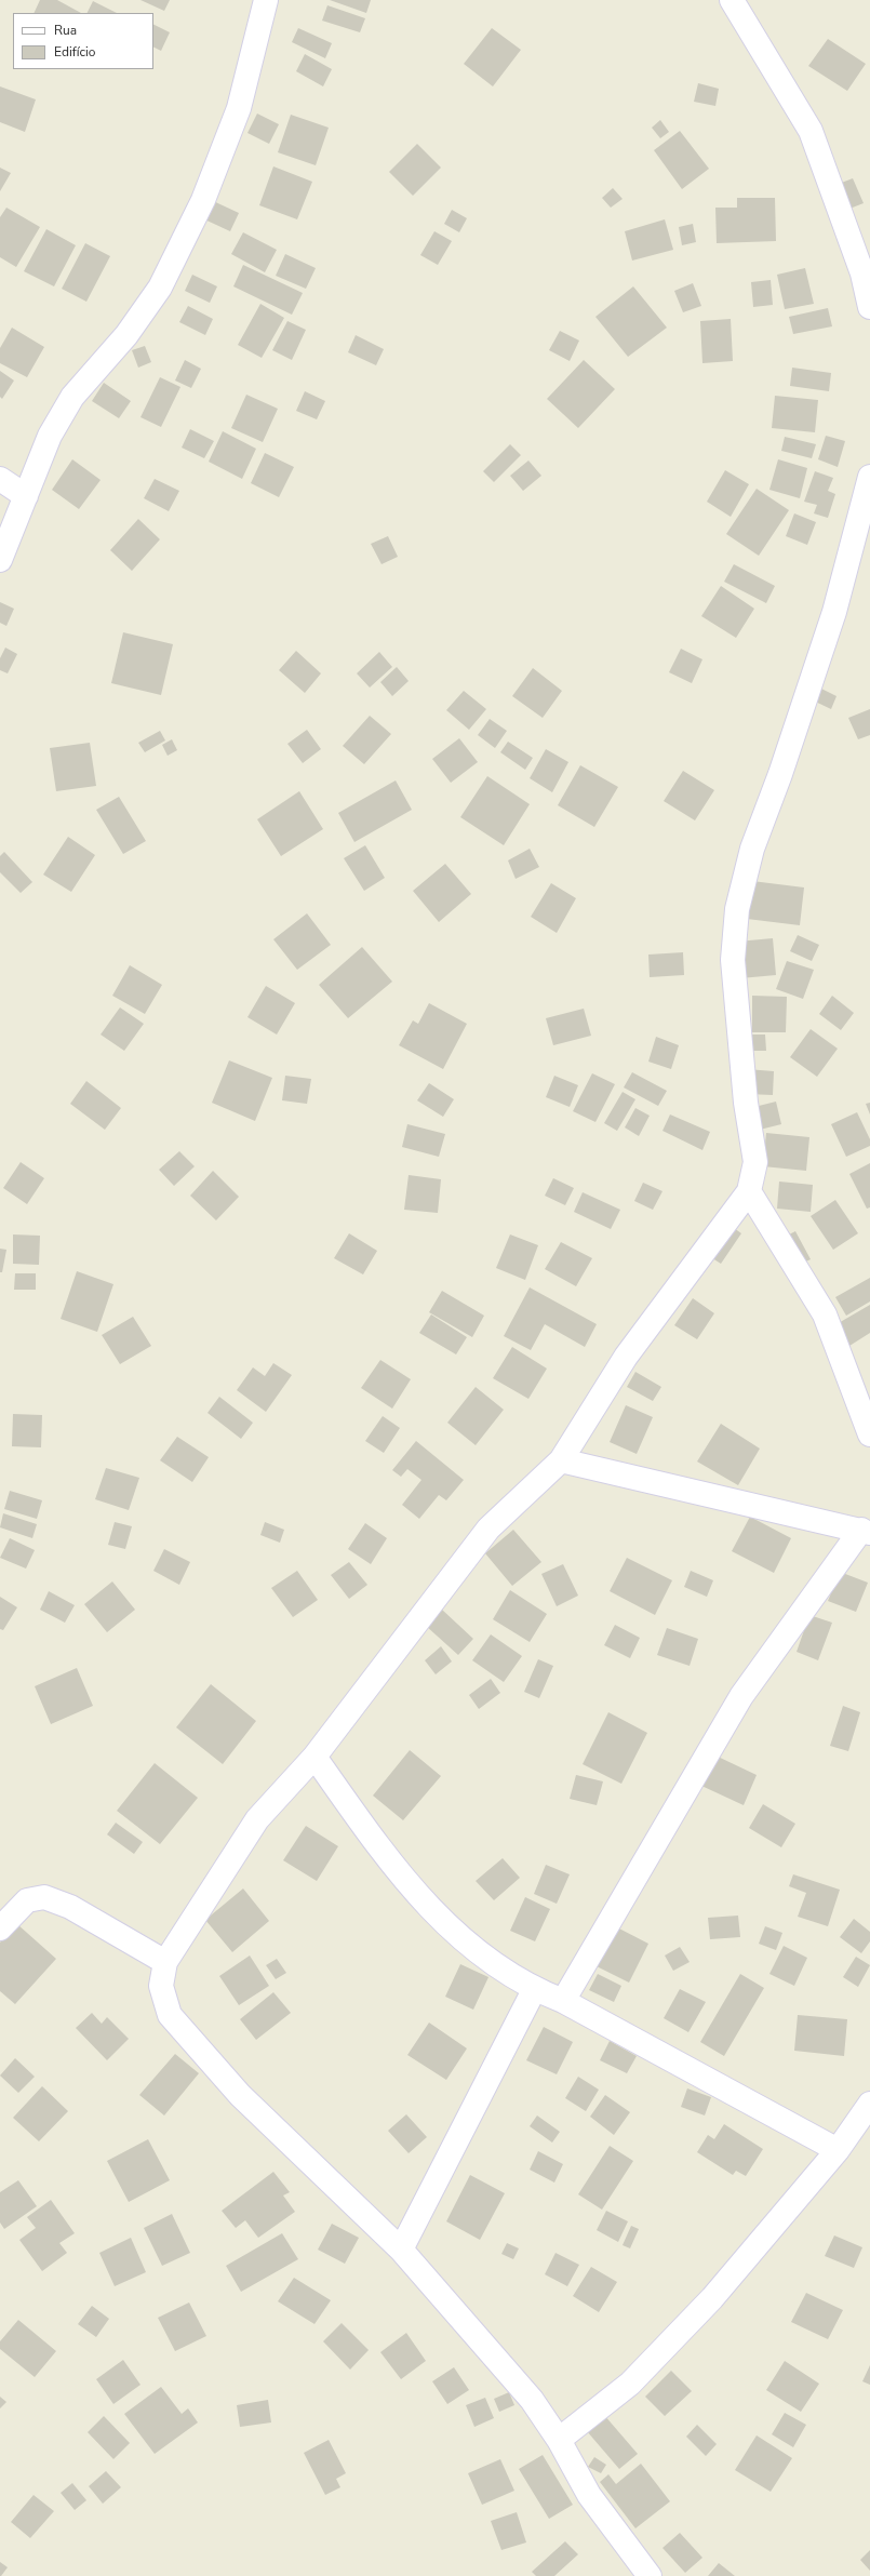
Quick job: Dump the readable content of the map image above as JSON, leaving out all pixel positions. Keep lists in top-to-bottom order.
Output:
{
  "legend": ["Rua", "Edifício"]
}
